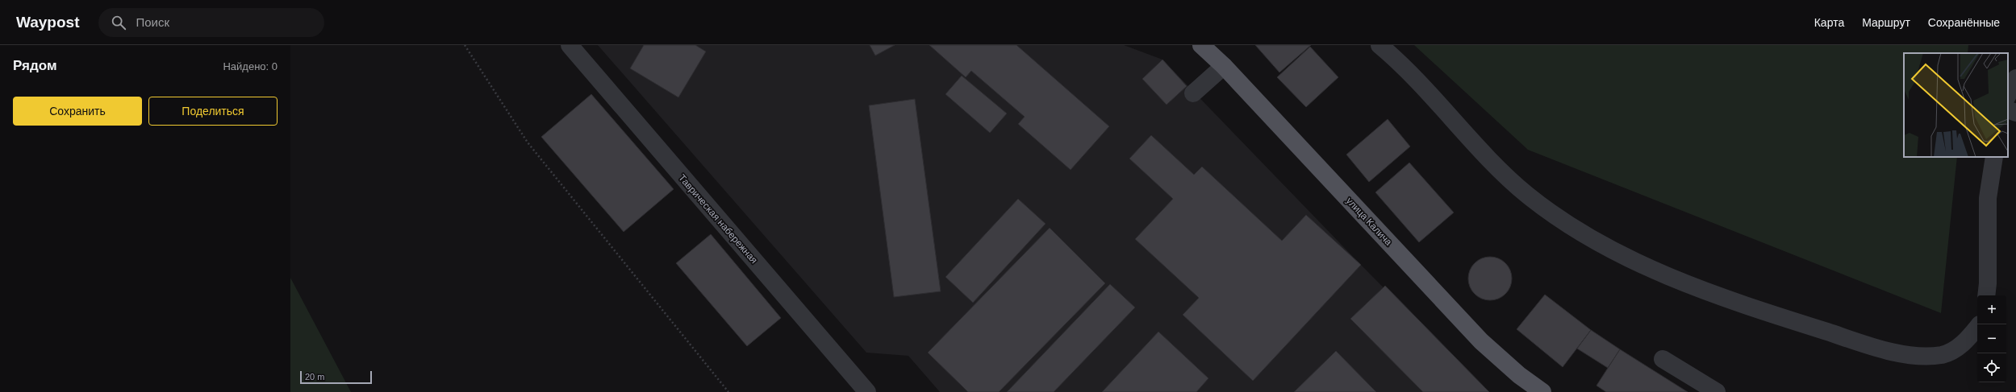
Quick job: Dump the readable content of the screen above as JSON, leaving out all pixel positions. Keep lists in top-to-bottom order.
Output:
{
  "streets": {
    "main road": ["улица Калича"],
    "street": ["Таврическая набережная"]
  },
  "scale_bar": "20 m",
  "page": {
    "header": "Waypost",
    "search": "Поиск",
    "nav": ["Карта", "Маршрут", "Сохранённые"],
    "heading": ["Рядом", "Найдено: 0"],
    "buttons": ["Сохранить", "Поделиться"],
    "map_buttons": ["+", "−"],
    "scale": "20 m"
  }
}
